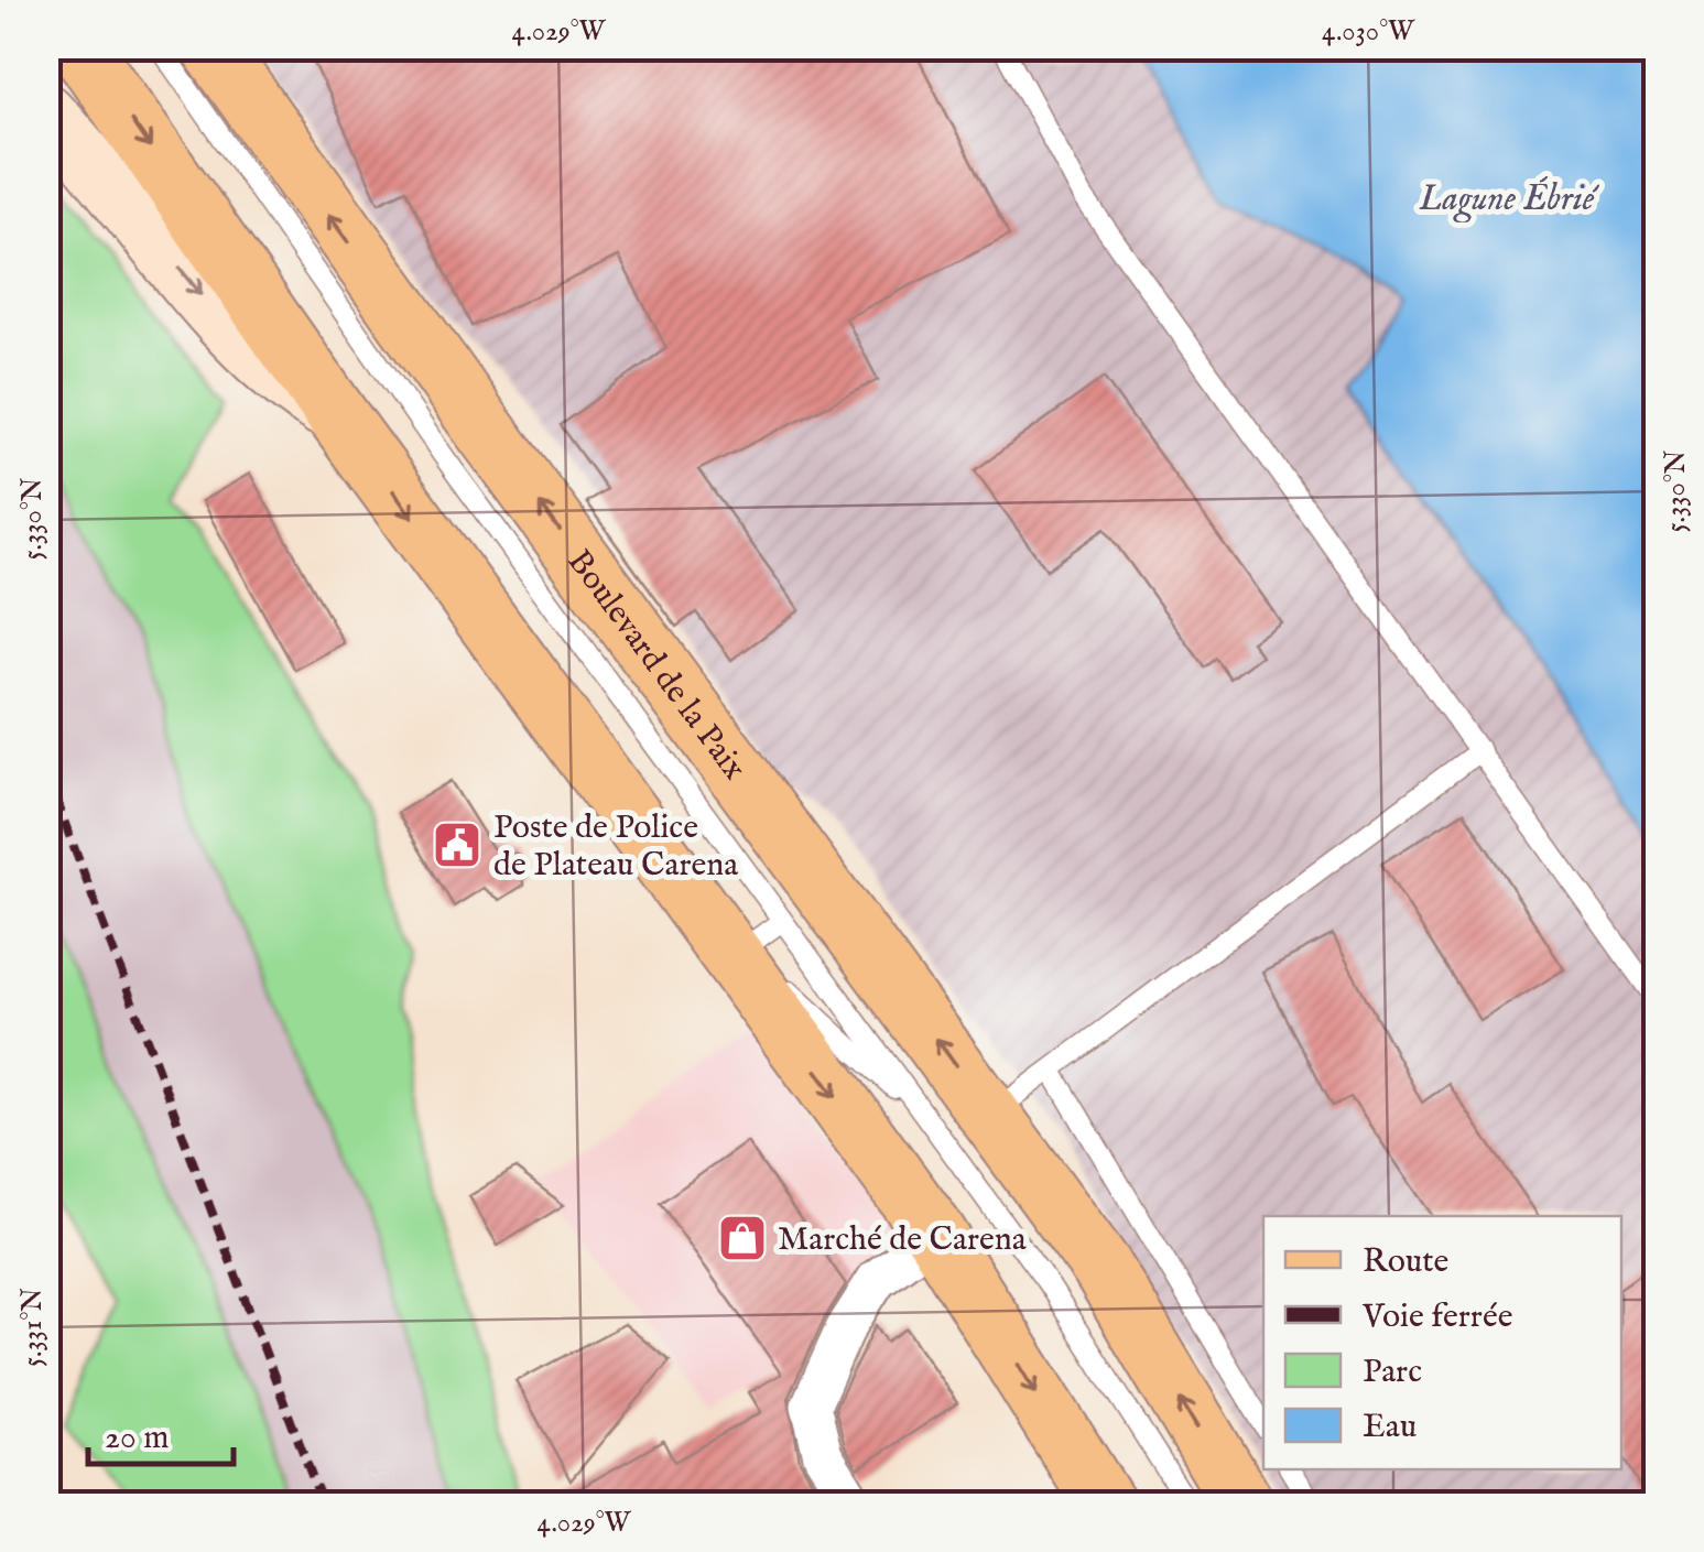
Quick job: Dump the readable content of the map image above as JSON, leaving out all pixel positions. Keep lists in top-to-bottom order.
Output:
{
  "streets": {
    "main road": ["Boulevard de la Paix"]
  },
  "water": ["Lagune Ébrié"],
  "places": {
    "public building": ["Poste de Police de Plateau Carena"],
    "shop": ["Marché de Carena"]
  },
  "legend": [
    "Route",
    "Voie ferrée",
    "Parc",
    "Eau"
  ],
  "scale_bar": "20 m",
  "coordinates": [
    "4.029°W",
    "4.030°W",
    "5.330°N",
    "5.331°N"
  ]
}
